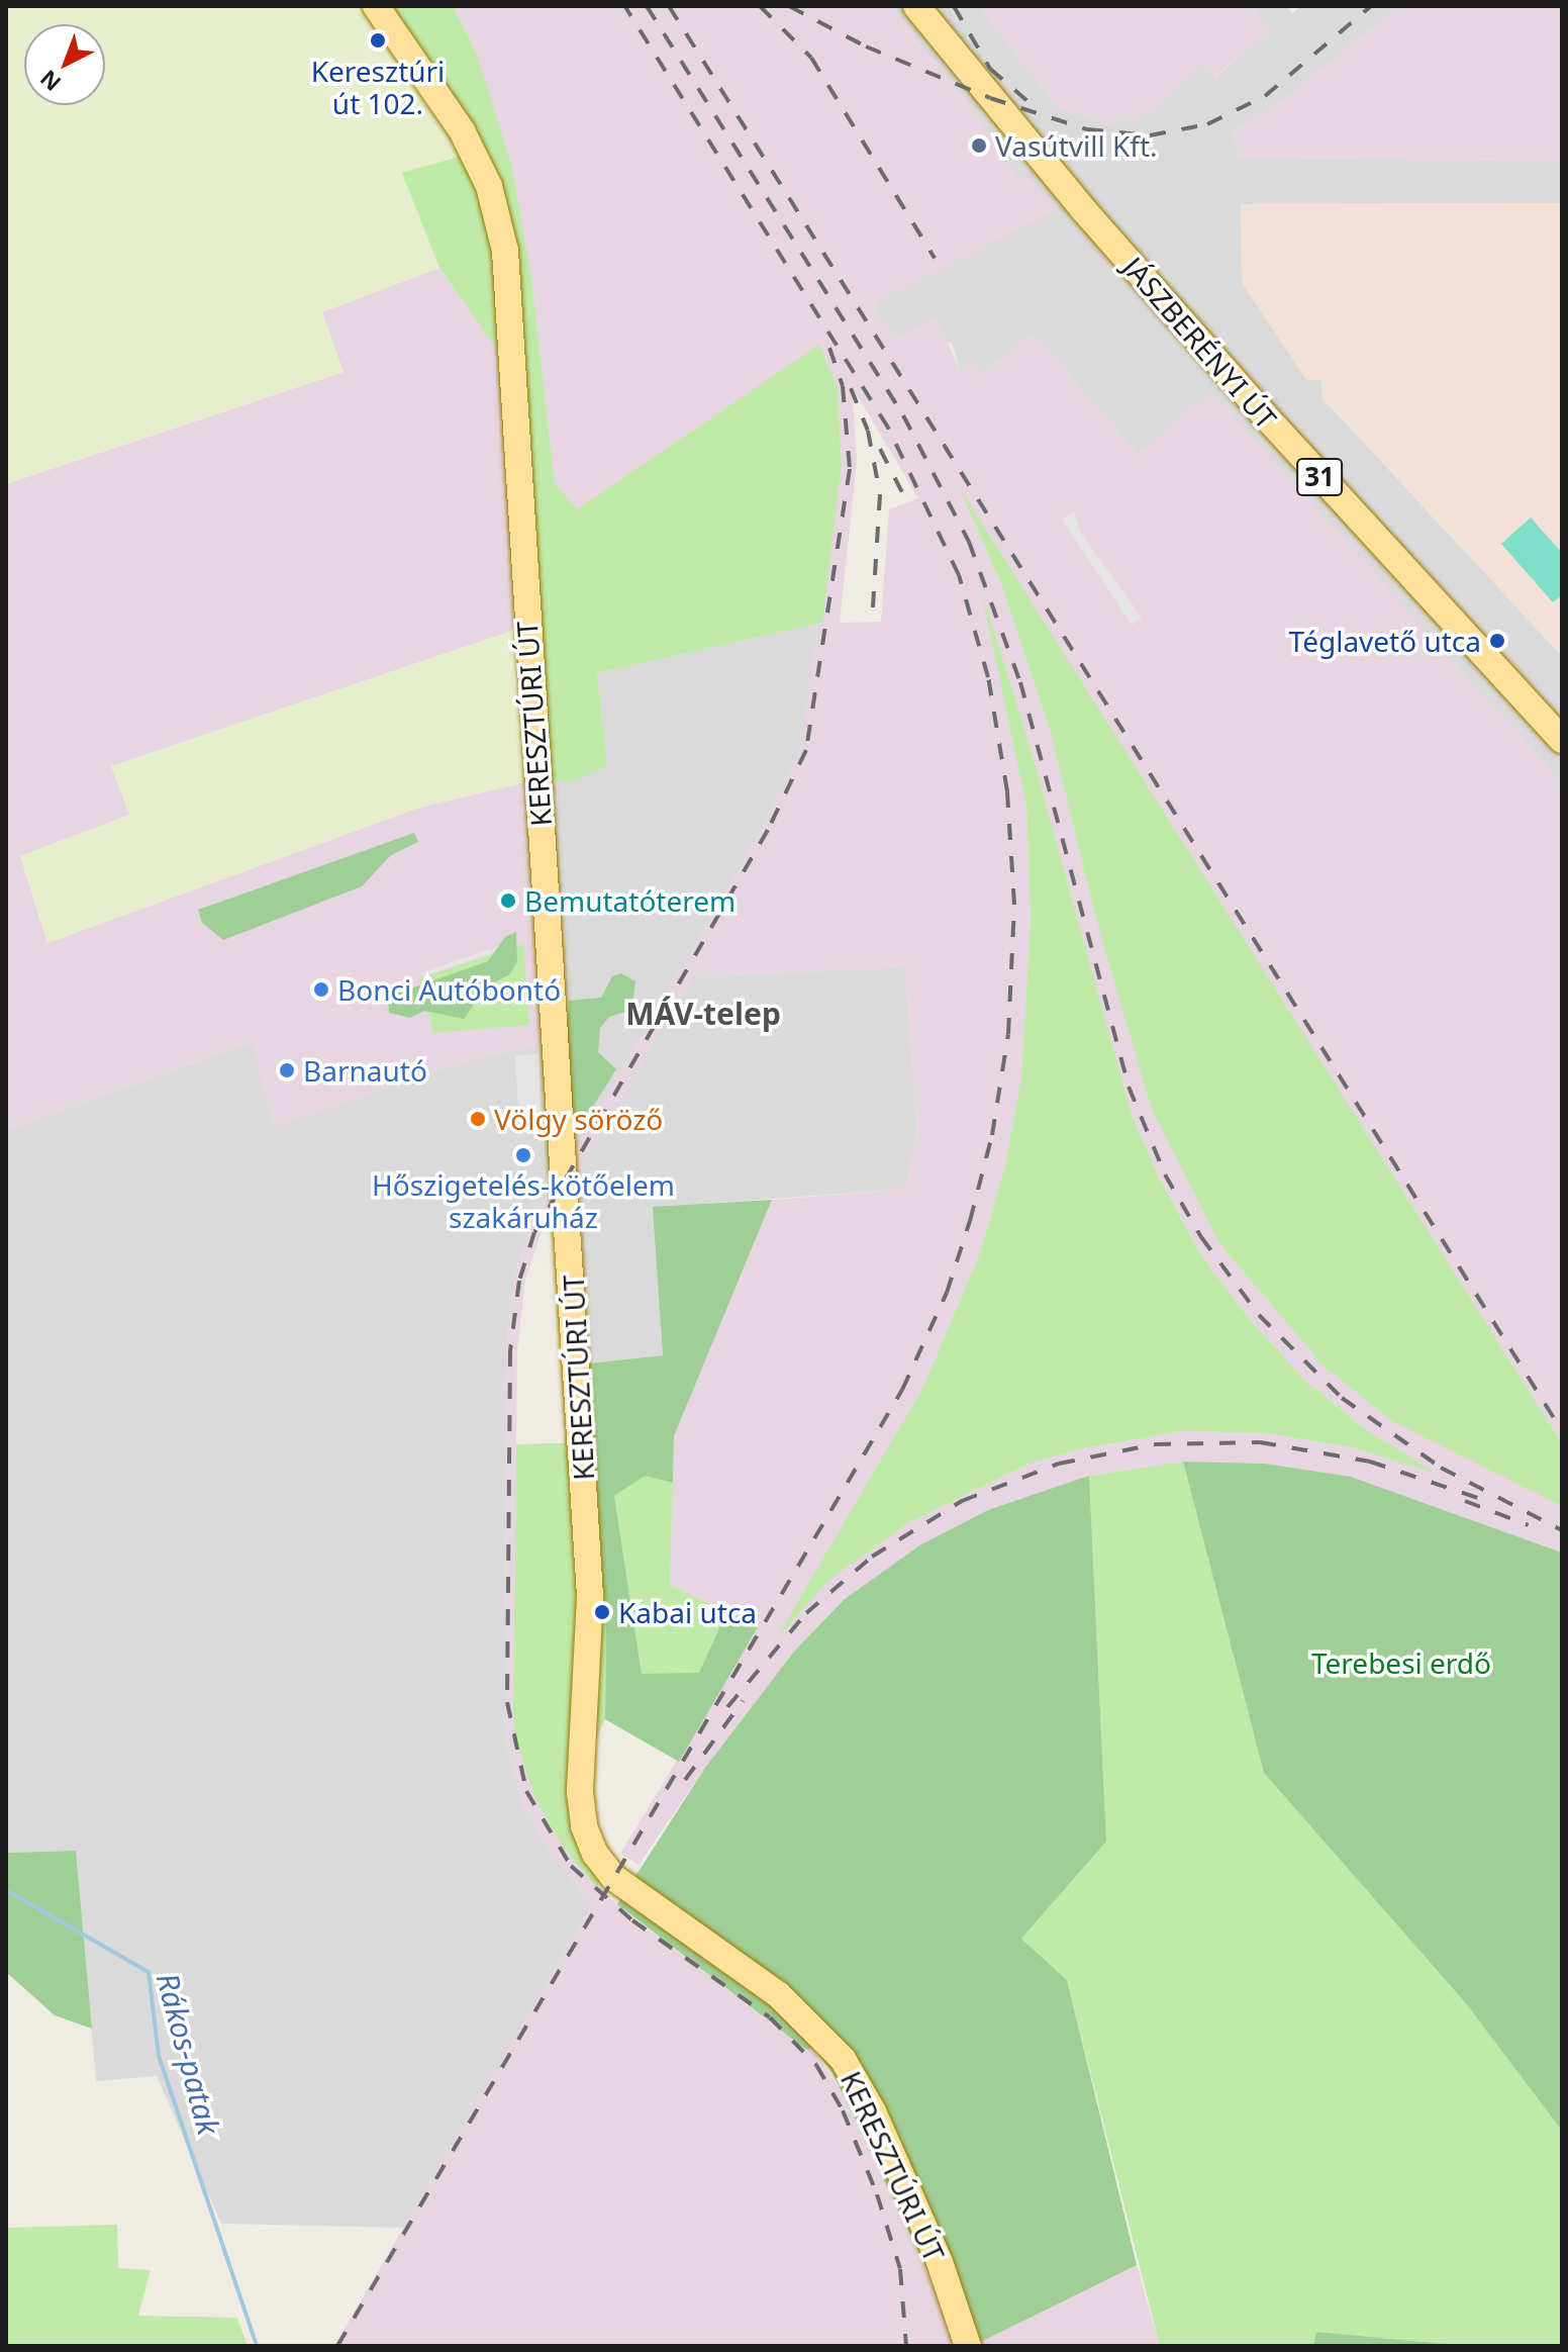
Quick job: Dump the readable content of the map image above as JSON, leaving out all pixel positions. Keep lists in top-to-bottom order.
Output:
{
  "streets": {
    "main road": ["JÁSZBERÉNYI ÚT", "31", "KERESZTÚRI ÚT"]
  },
  "districts": ["MÁV-telep"],
  "water": ["Rákos-patak"],
  "parks": ["Terebesi erdő"],
  "places": [
    "Keresztúri út 102.",
    "Vasútvill Kft.",
    "Téglavető utca",
    "Bemutatóterem",
    "Bonci Autóbontó",
    "Barnautó",
    "Völgy söröző",
    "Hőszigetelés-kötőelem szakáruház",
    "Kabai utca"
  ],
  "north": "bottom left"
}
